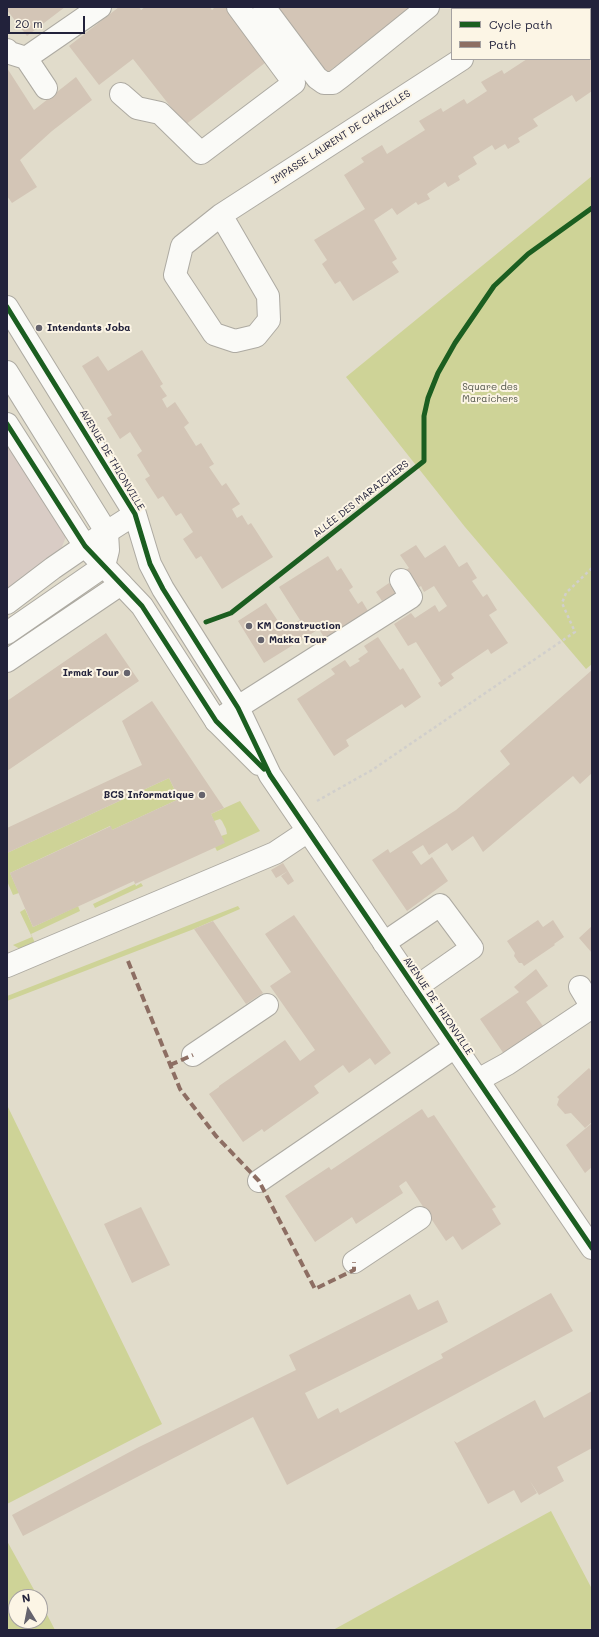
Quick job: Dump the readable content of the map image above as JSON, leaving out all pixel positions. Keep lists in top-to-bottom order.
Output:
{
  "streets": {
    "main road": ["IMPASSE LAURENT DE CHAZELLES", "AVENUE DE THIONVILLE"],
    "cycle path": ["ALLÉE DES MARAICHERS"]
  },
  "parks": ["Square des Maraichers"],
  "places": [
    "Intendants Joba",
    "KM Construction",
    "Makka Tour",
    "Irmak Tour",
    "BCS Informatique"
  ],
  "legend": ["Cycle path", "Path"],
  "scale_bar": "20 m",
  "north": "top"
}
